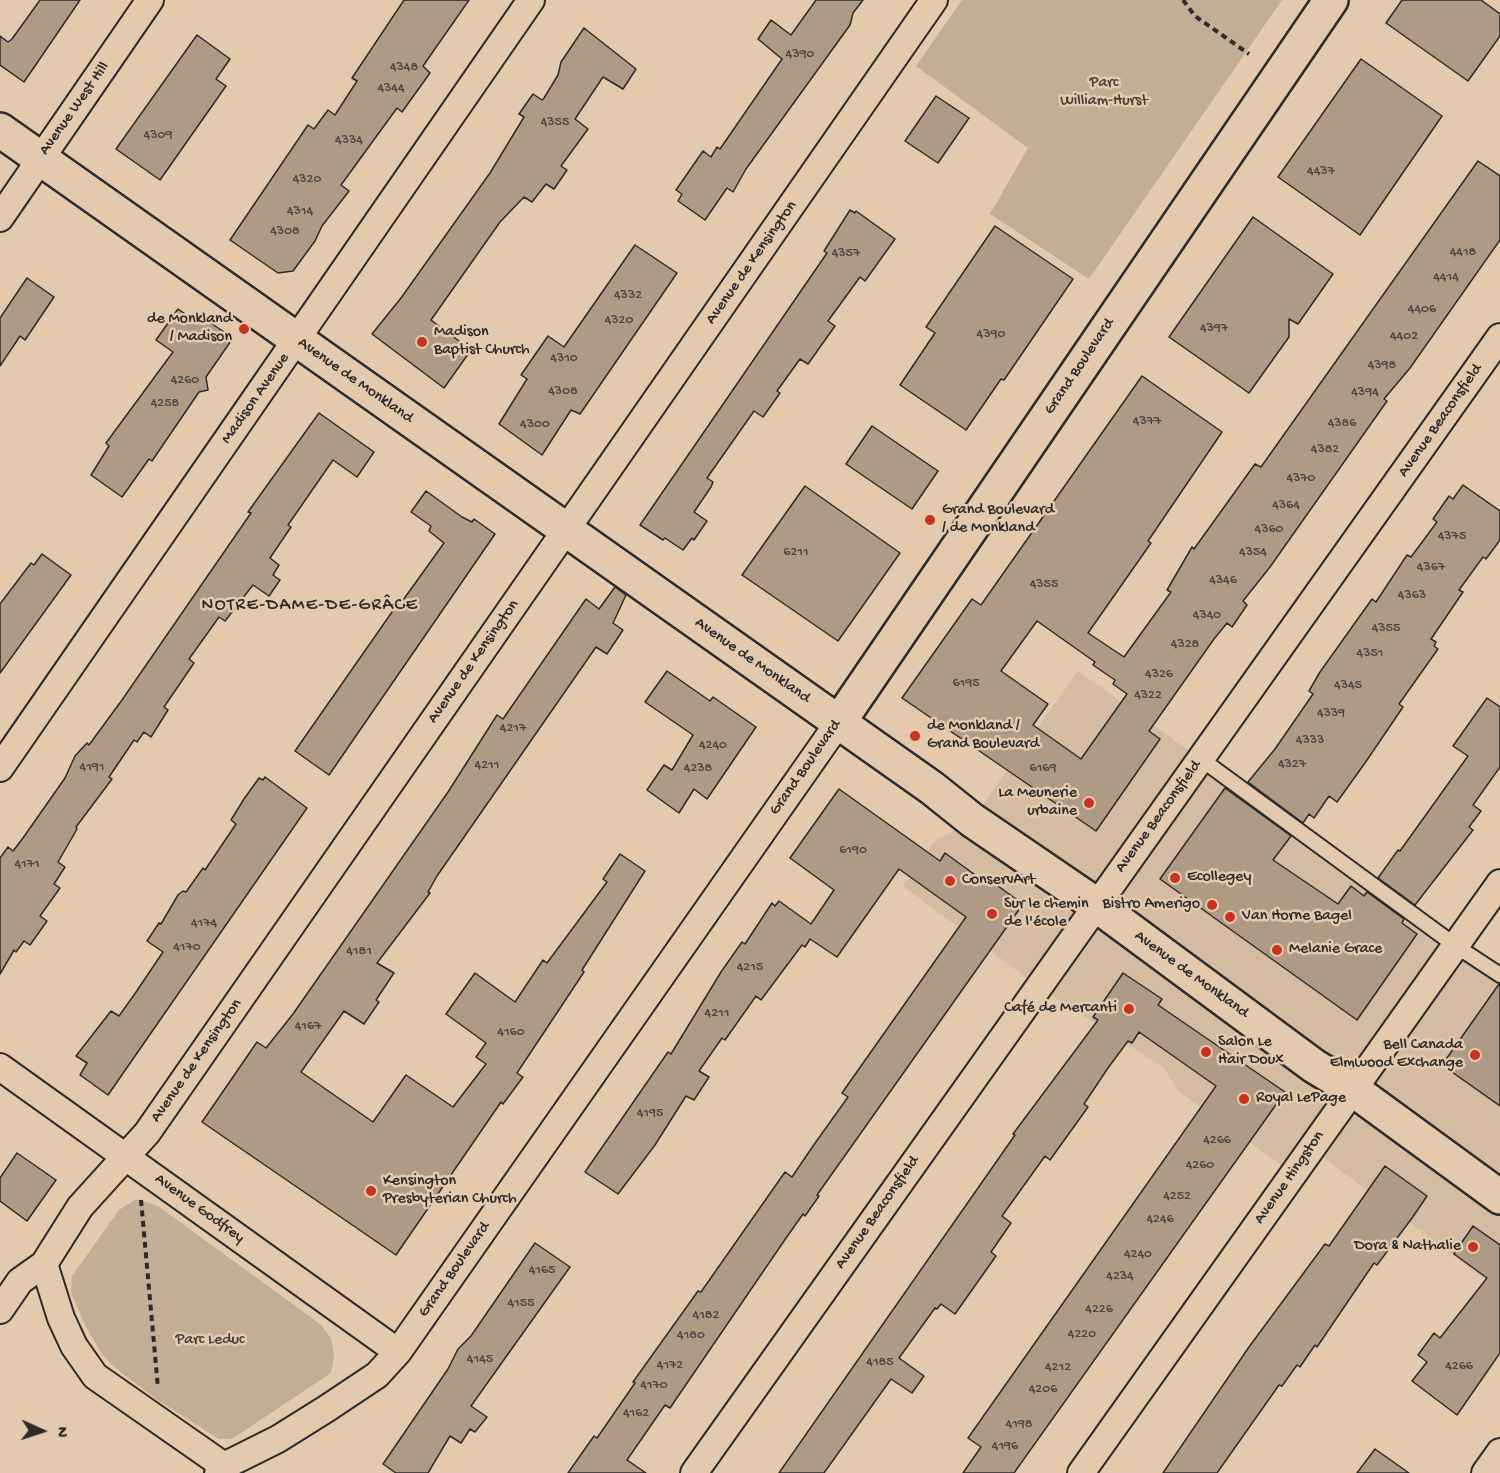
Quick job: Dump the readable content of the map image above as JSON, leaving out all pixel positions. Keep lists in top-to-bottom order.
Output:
{
  "streets": {
    "street": [
      "Avenue West Hill",
      "Avenue de Kensington",
      "Grand Boulevard",
      "Avenue de Monkland",
      "Madison Avenue",
      "Avenue Beaconsfield",
      "Avenue Hingston",
      "Avenue Godfrey"
    ]
  },
  "crossings": [
    ["Avenue West Hill", "Avenue de Monkland"],
    ["Avenue de Kensington", "Avenue de Monkland"],
    ["Avenue de Kensington", "Avenue Godfrey"],
    ["Grand Boulevard", "Avenue de Monkland"],
    ["Grand Boulevard", "Avenue Godfrey"],
    ["Avenue de Monkland", "Madison Avenue"],
    ["Avenue de Monkland", "Avenue Beaconsfield"],
    ["Avenue de Monkland", "Avenue Hingston"]
  ],
  "districts": ["NOTRE-DAME-DE-GRÂCE"],
  "parks": ["Parc William-Hurst", "Parc Leduc"],
  "places": [
    "de Monkland / Madison",
    "Madison Baptist Church",
    "Grand Boulevard / de Monkland",
    "de Monkland / Grand Boulevard",
    "La Meunerie urbaine",
    "Ecollegey",
    "ConservArt",
    "Bistro Amerigo",
    "Sur le chemin de l'école",
    "Van Horne Bagel",
    "Melanie Grace",
    "Café de Mercanti",
    "Salon Le Hair Doux",
    "Bell Canada Elmwood Exchange",
    "Royal LePage",
    "Kensington Presbyterian Church",
    "Dora & Nathalie"
  ],
  "house_numbers": [
    "4390",
    "4348",
    "4344",
    "4355",
    "4309",
    "4334",
    "4437",
    "4320",
    "4314",
    "4308",
    "4418",
    "4357",
    "4414",
    "4332",
    "4406",
    "4320",
    "4397",
    "4390",
    "4402",
    "4310",
    "4398",
    "4260",
    "4308",
    "4394",
    "4258",
    "4377",
    "4386",
    "4300",
    "4382",
    "4370",
    "4364",
    "4360",
    "4375",
    "6211",
    "4354",
    "4367",
    "4346",
    "4355",
    "4363",
    "4340",
    "4355",
    "4328",
    "4351",
    "4326",
    "6195",
    "4345",
    "4322",
    "4339",
    "4217",
    "4333",
    "4240",
    "4327",
    "4211",
    "4191",
    "4238",
    "6169",
    "6190",
    "4171",
    "4174",
    "4170",
    "4181",
    "4215",
    "4211",
    "4167",
    "4160",
    "4195",
    "4266",
    "4260",
    "4252",
    "4246",
    "4240",
    "4165",
    "4234",
    "4155",
    "4226",
    "4182",
    "4220",
    "4180",
    "4145",
    "4185",
    "4172",
    "4266",
    "4212",
    "4170",
    "4206",
    "4162",
    "4198",
    "4196"
  ],
  "north": "right"
}
